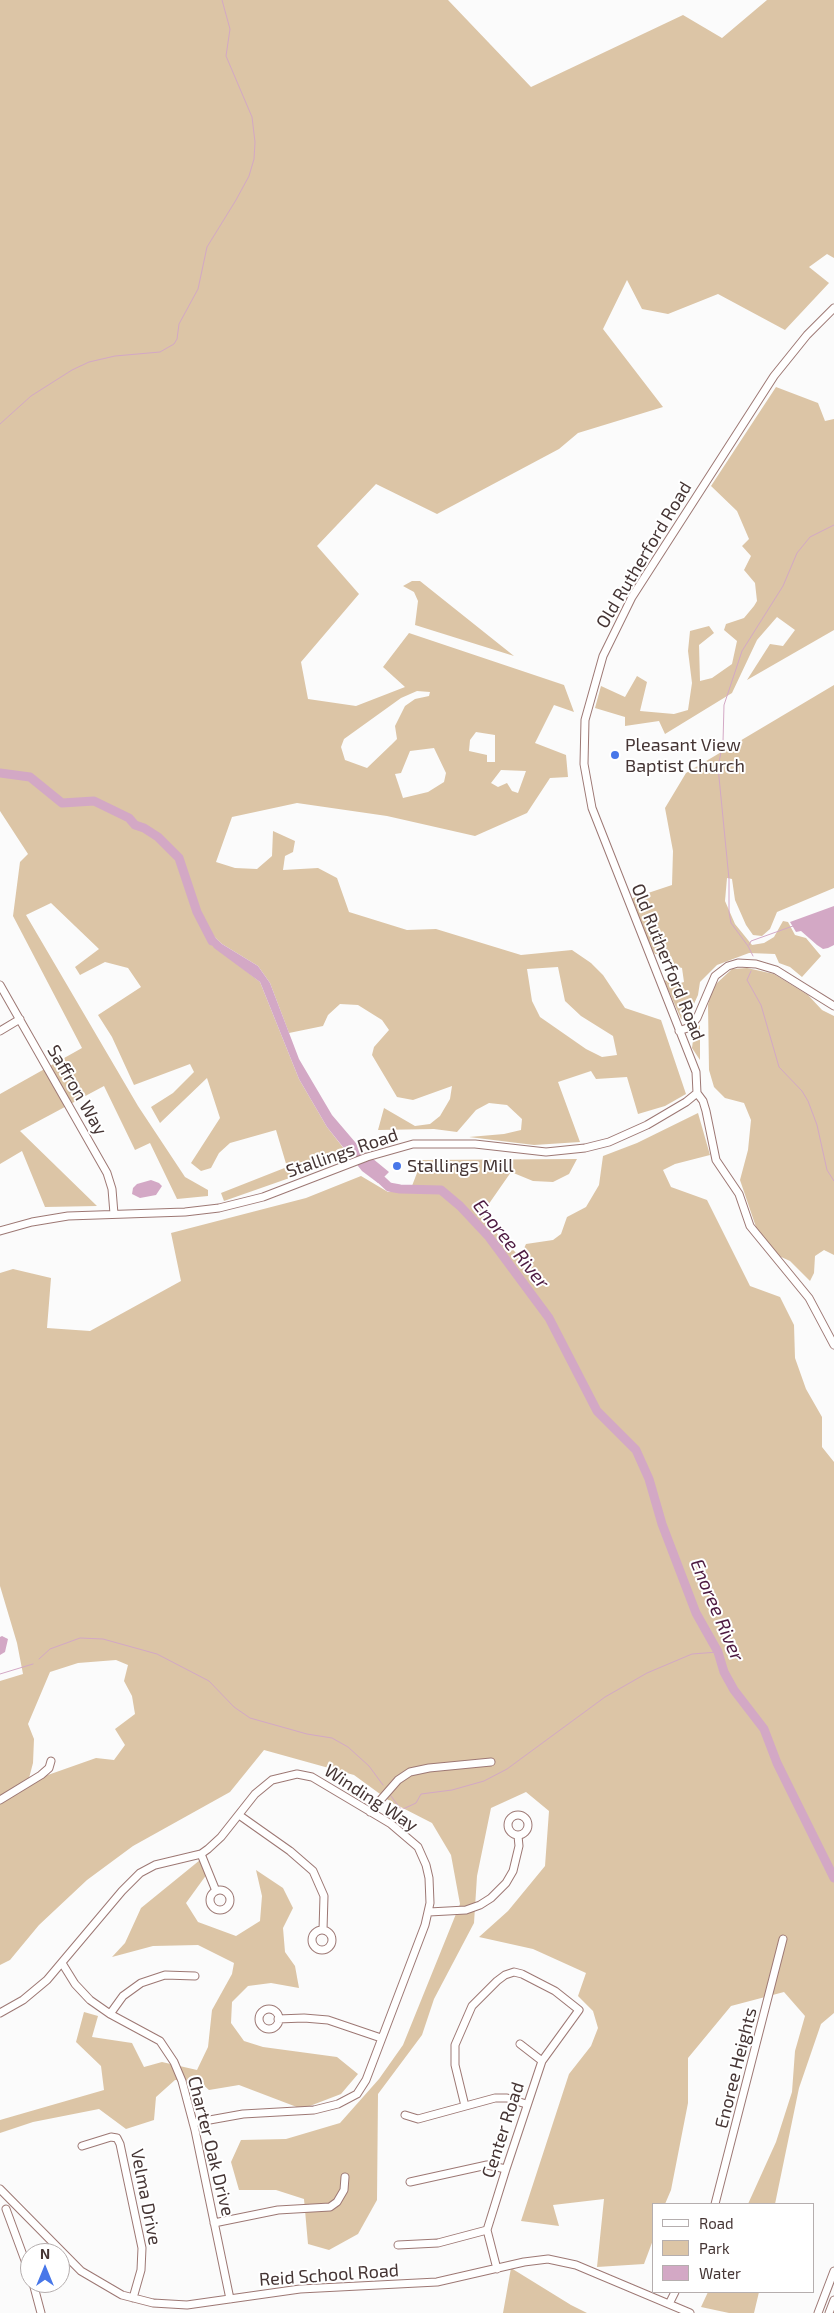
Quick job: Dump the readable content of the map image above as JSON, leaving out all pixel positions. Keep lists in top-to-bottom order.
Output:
{
  "streets": {
    "street": [
      "Old Rutherford Road",
      "Saffron Way",
      "Stallings Road",
      "Winding Way",
      "Enoree Heights",
      "Center Road",
      "Charter Oak Drive",
      "Velma Drive",
      "Reid School Road"
    ]
  },
  "crossings": [
    ["Old Rutherford Road", "Stallings Road"],
    ["Saffron Way", "Stallings Road"],
    ["Winding Way", "Charter Oak Drive"],
    ["Charter Oak Drive", "Reid School Road"],
    ["Velma Drive", "Reid School Road"]
  ],
  "water": ["Enoree River"],
  "places": ["Pleasant View Baptist Church", "Stallings Mill"],
  "legend": ["Road", "Park", "Water"],
  "north": "top"
}
